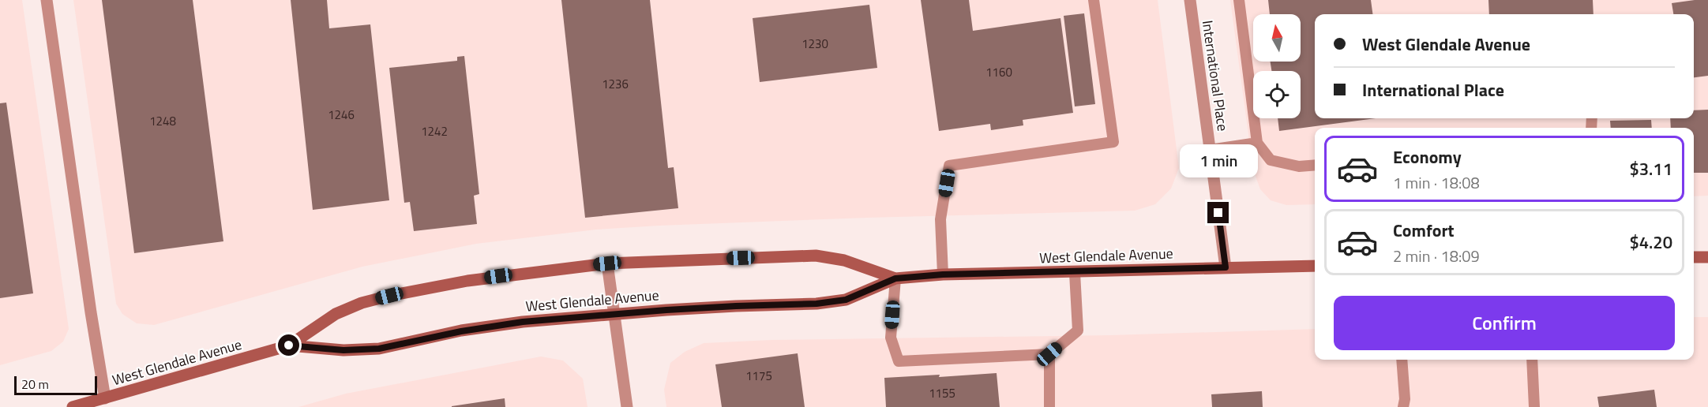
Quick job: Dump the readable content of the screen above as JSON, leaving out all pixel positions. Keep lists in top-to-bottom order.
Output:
{
  "streets": {
    "main road": ["West Glendale Avenue"],
    "street": ["International Place"]
  },
  "crossings": [
    ["International Place", "West Glendale Avenue"]
  ],
  "house_numbers": [
    "1230",
    "1160",
    "1236",
    "1246",
    "1248",
    "1242",
    "1175",
    "1155"
  ],
  "scale_bar": "20 m",
  "north": "top",
  "page": {
    "banner": ["West Glendale Avenue", "International Place"],
    "list": [
      {
        "name": "Economy",
        "note": "1 min · 18:08",
        "value": "$3.11"
      },
      {
        "name": "Comfort",
        "note": "2 min · 18:09",
        "value": "$4.20"
      }
    ],
    "bubble": "1 min",
    "buttons": "Confirm",
    "scale": "20 m"
  }
}
